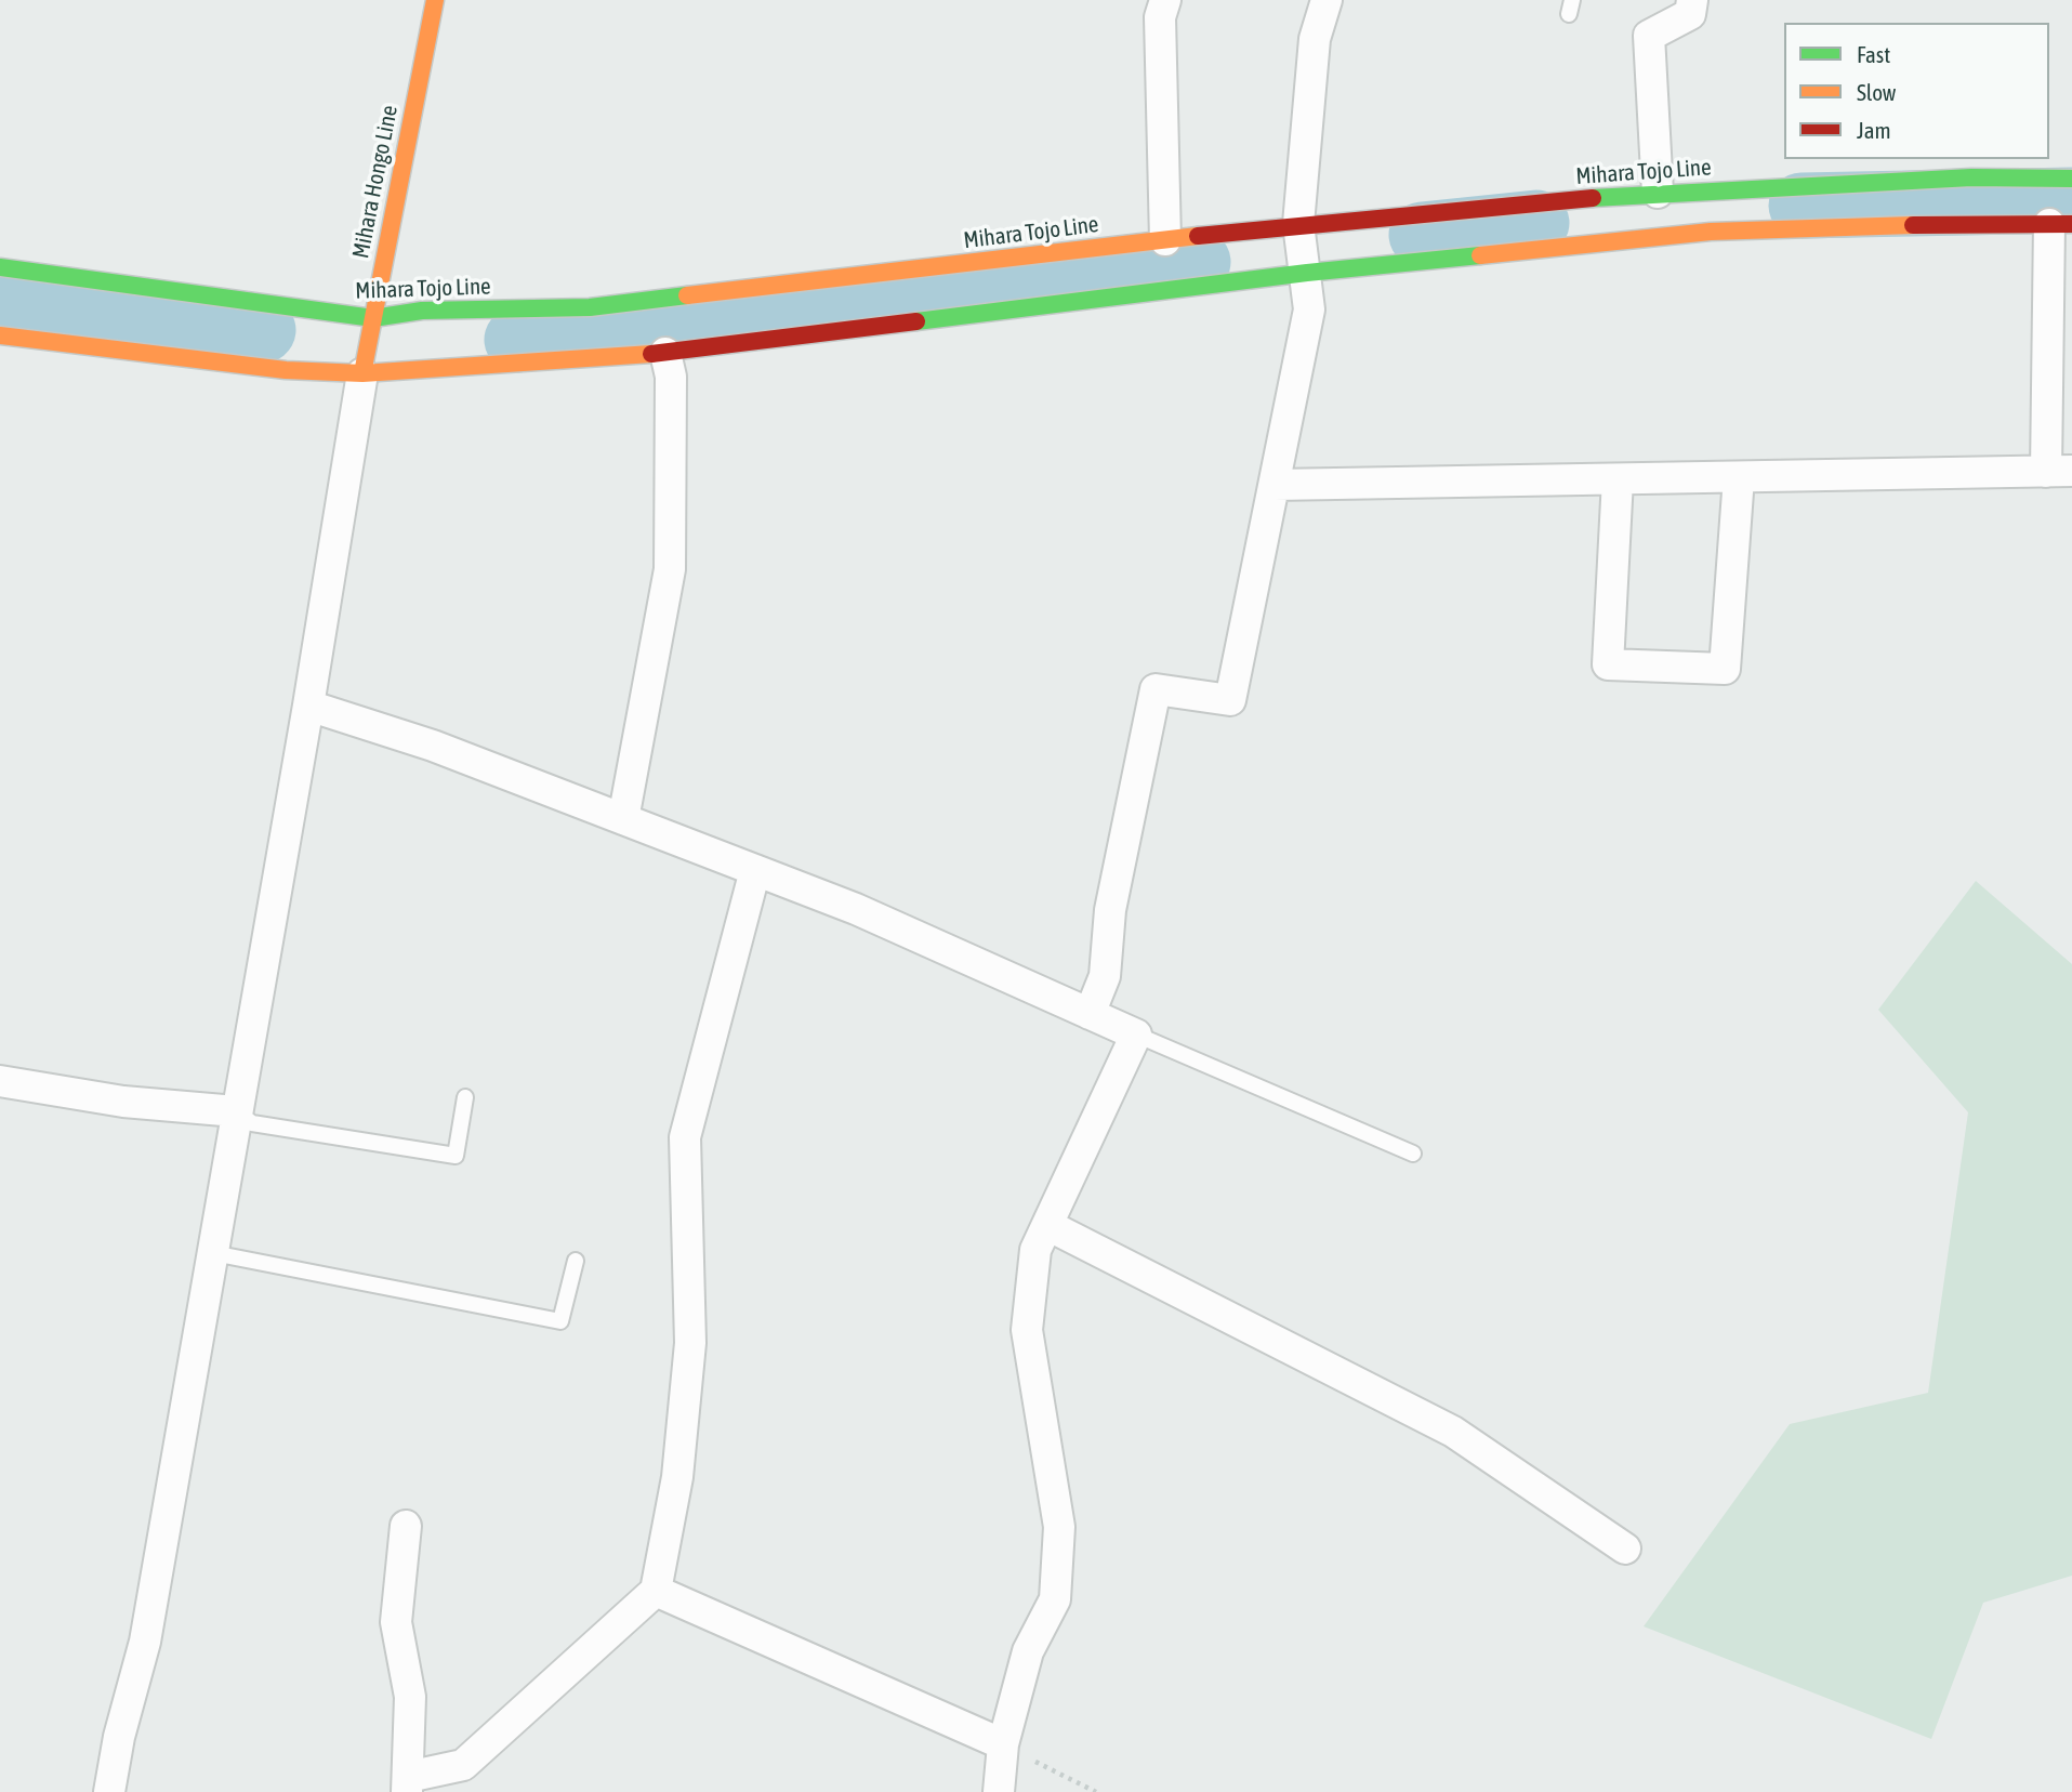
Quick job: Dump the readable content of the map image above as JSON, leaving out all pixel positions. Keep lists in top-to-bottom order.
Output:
{
  "streets": {
    "main road": ["Mihara Tojo Line", "Mihara Hongo Line"]
  },
  "crossings": [
    ["Mihara Tojo Line", "Mihara Hongo Line"]
  ],
  "legend": ["Fast", "Slow", "Jam"]
}
